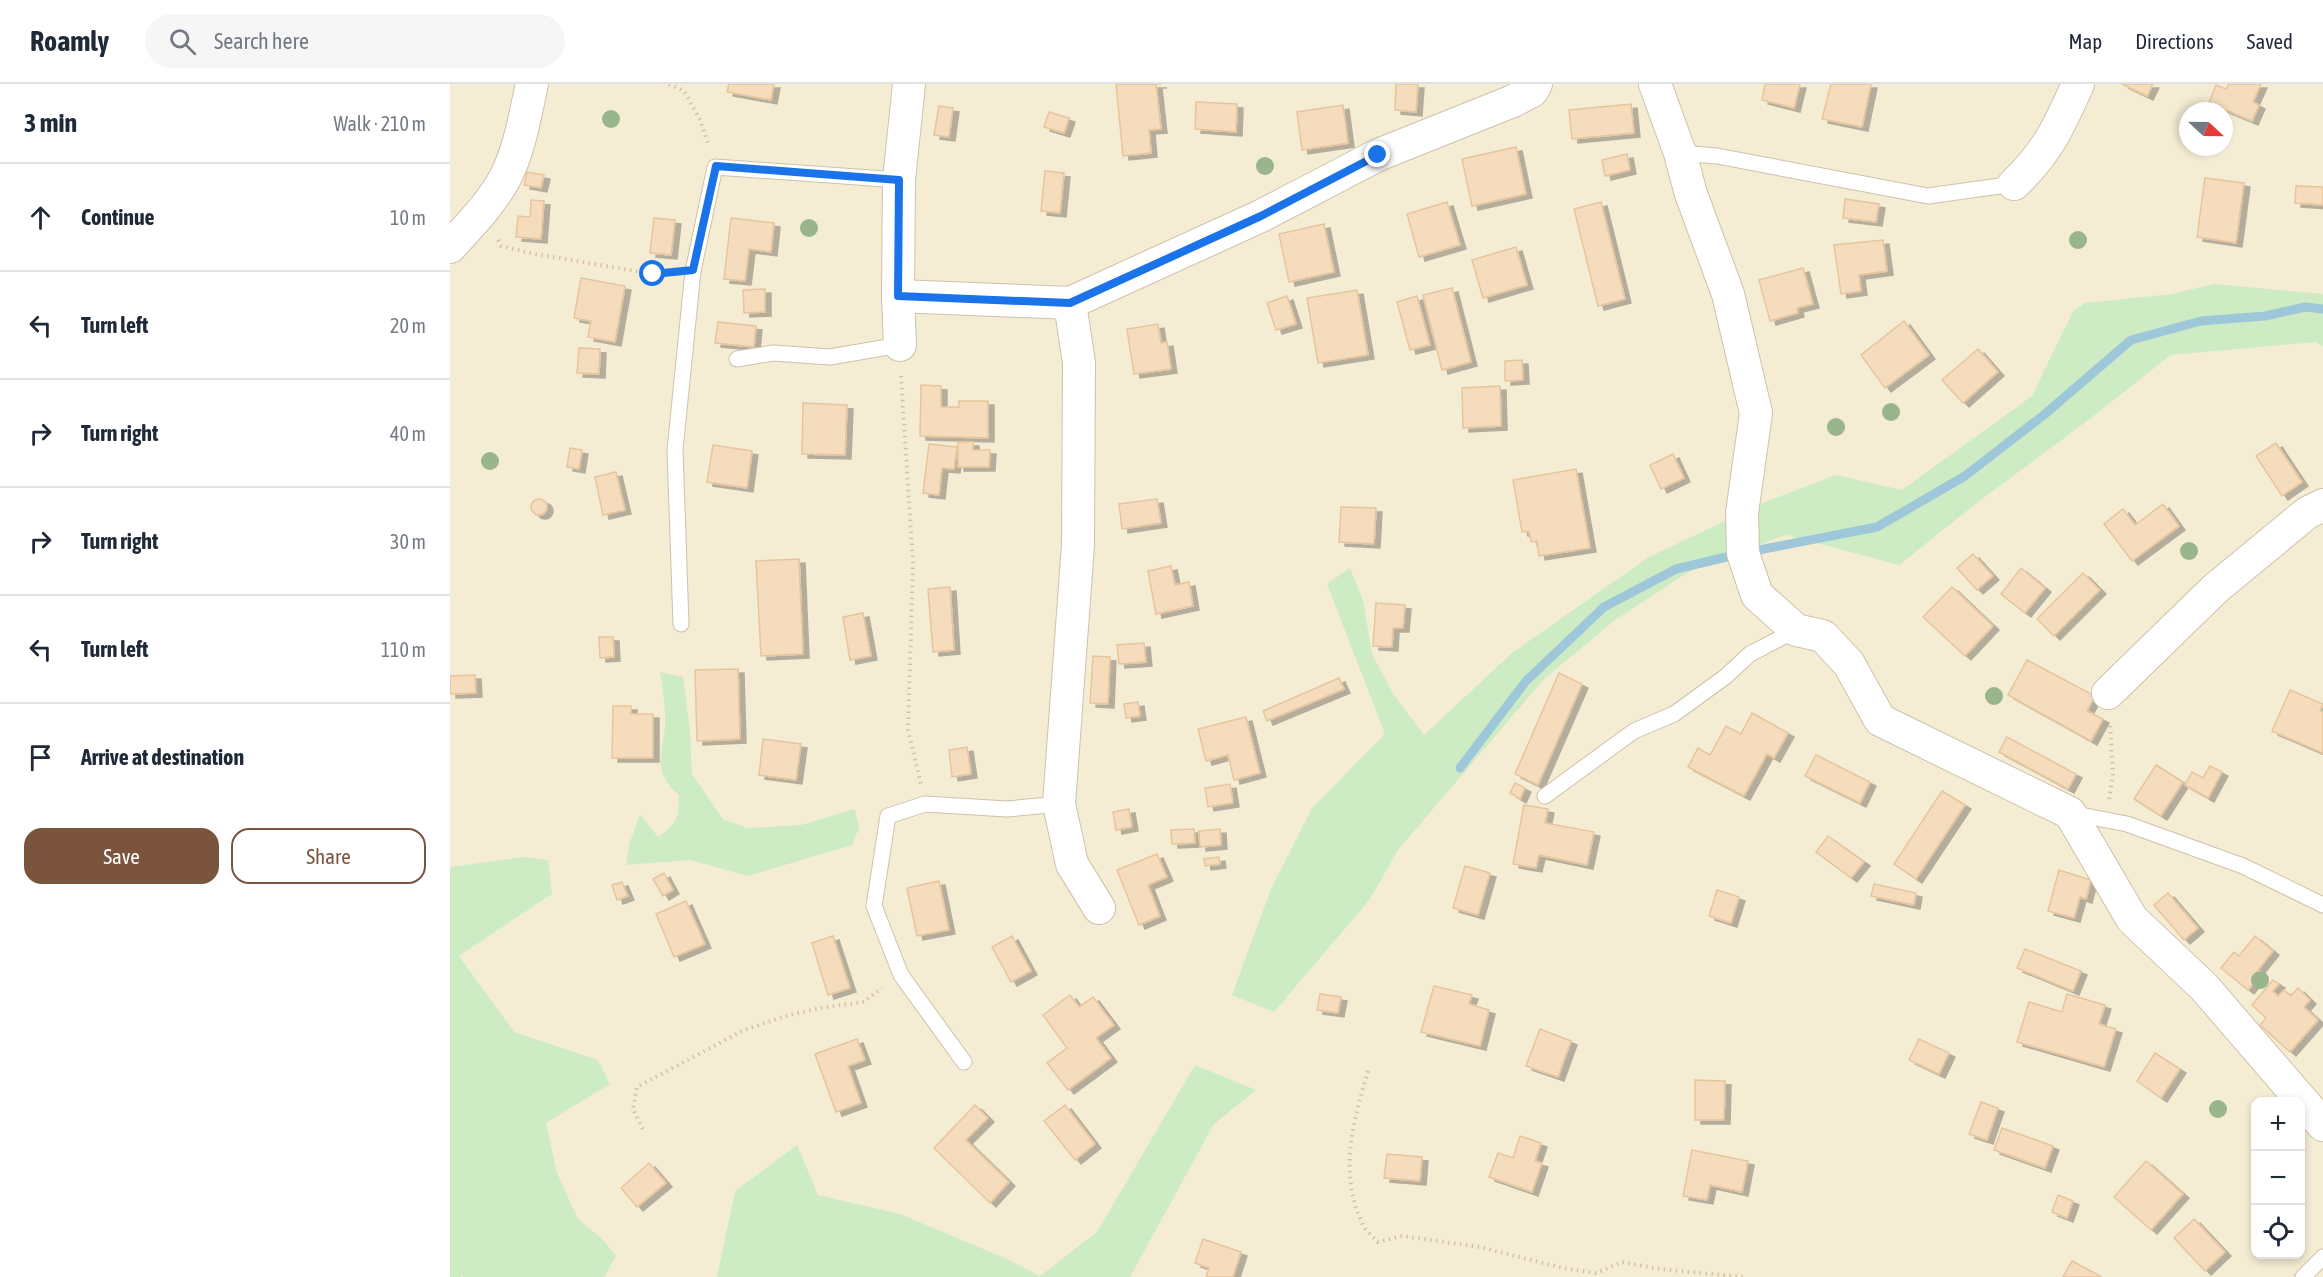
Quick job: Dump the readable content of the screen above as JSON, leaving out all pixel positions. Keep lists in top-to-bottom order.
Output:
{
  "north": "right",
  "page": {
    "header": "Roamly",
    "search": "Search here",
    "nav": ["Map", "Directions", "Saved"],
    "heading": ["3 min", "Walk · 210 m"],
    "list": [
      ["Continue", "10 m"],
      ["Turn left", "20 m"],
      ["Turn right", "40 m"],
      ["Turn right", "30 m"],
      ["Turn left", "110 m"],
      "Arrive at destination"
    ],
    "buttons": ["Save", "Share"],
    "map_buttons": ["+", "−"]
  }
}
